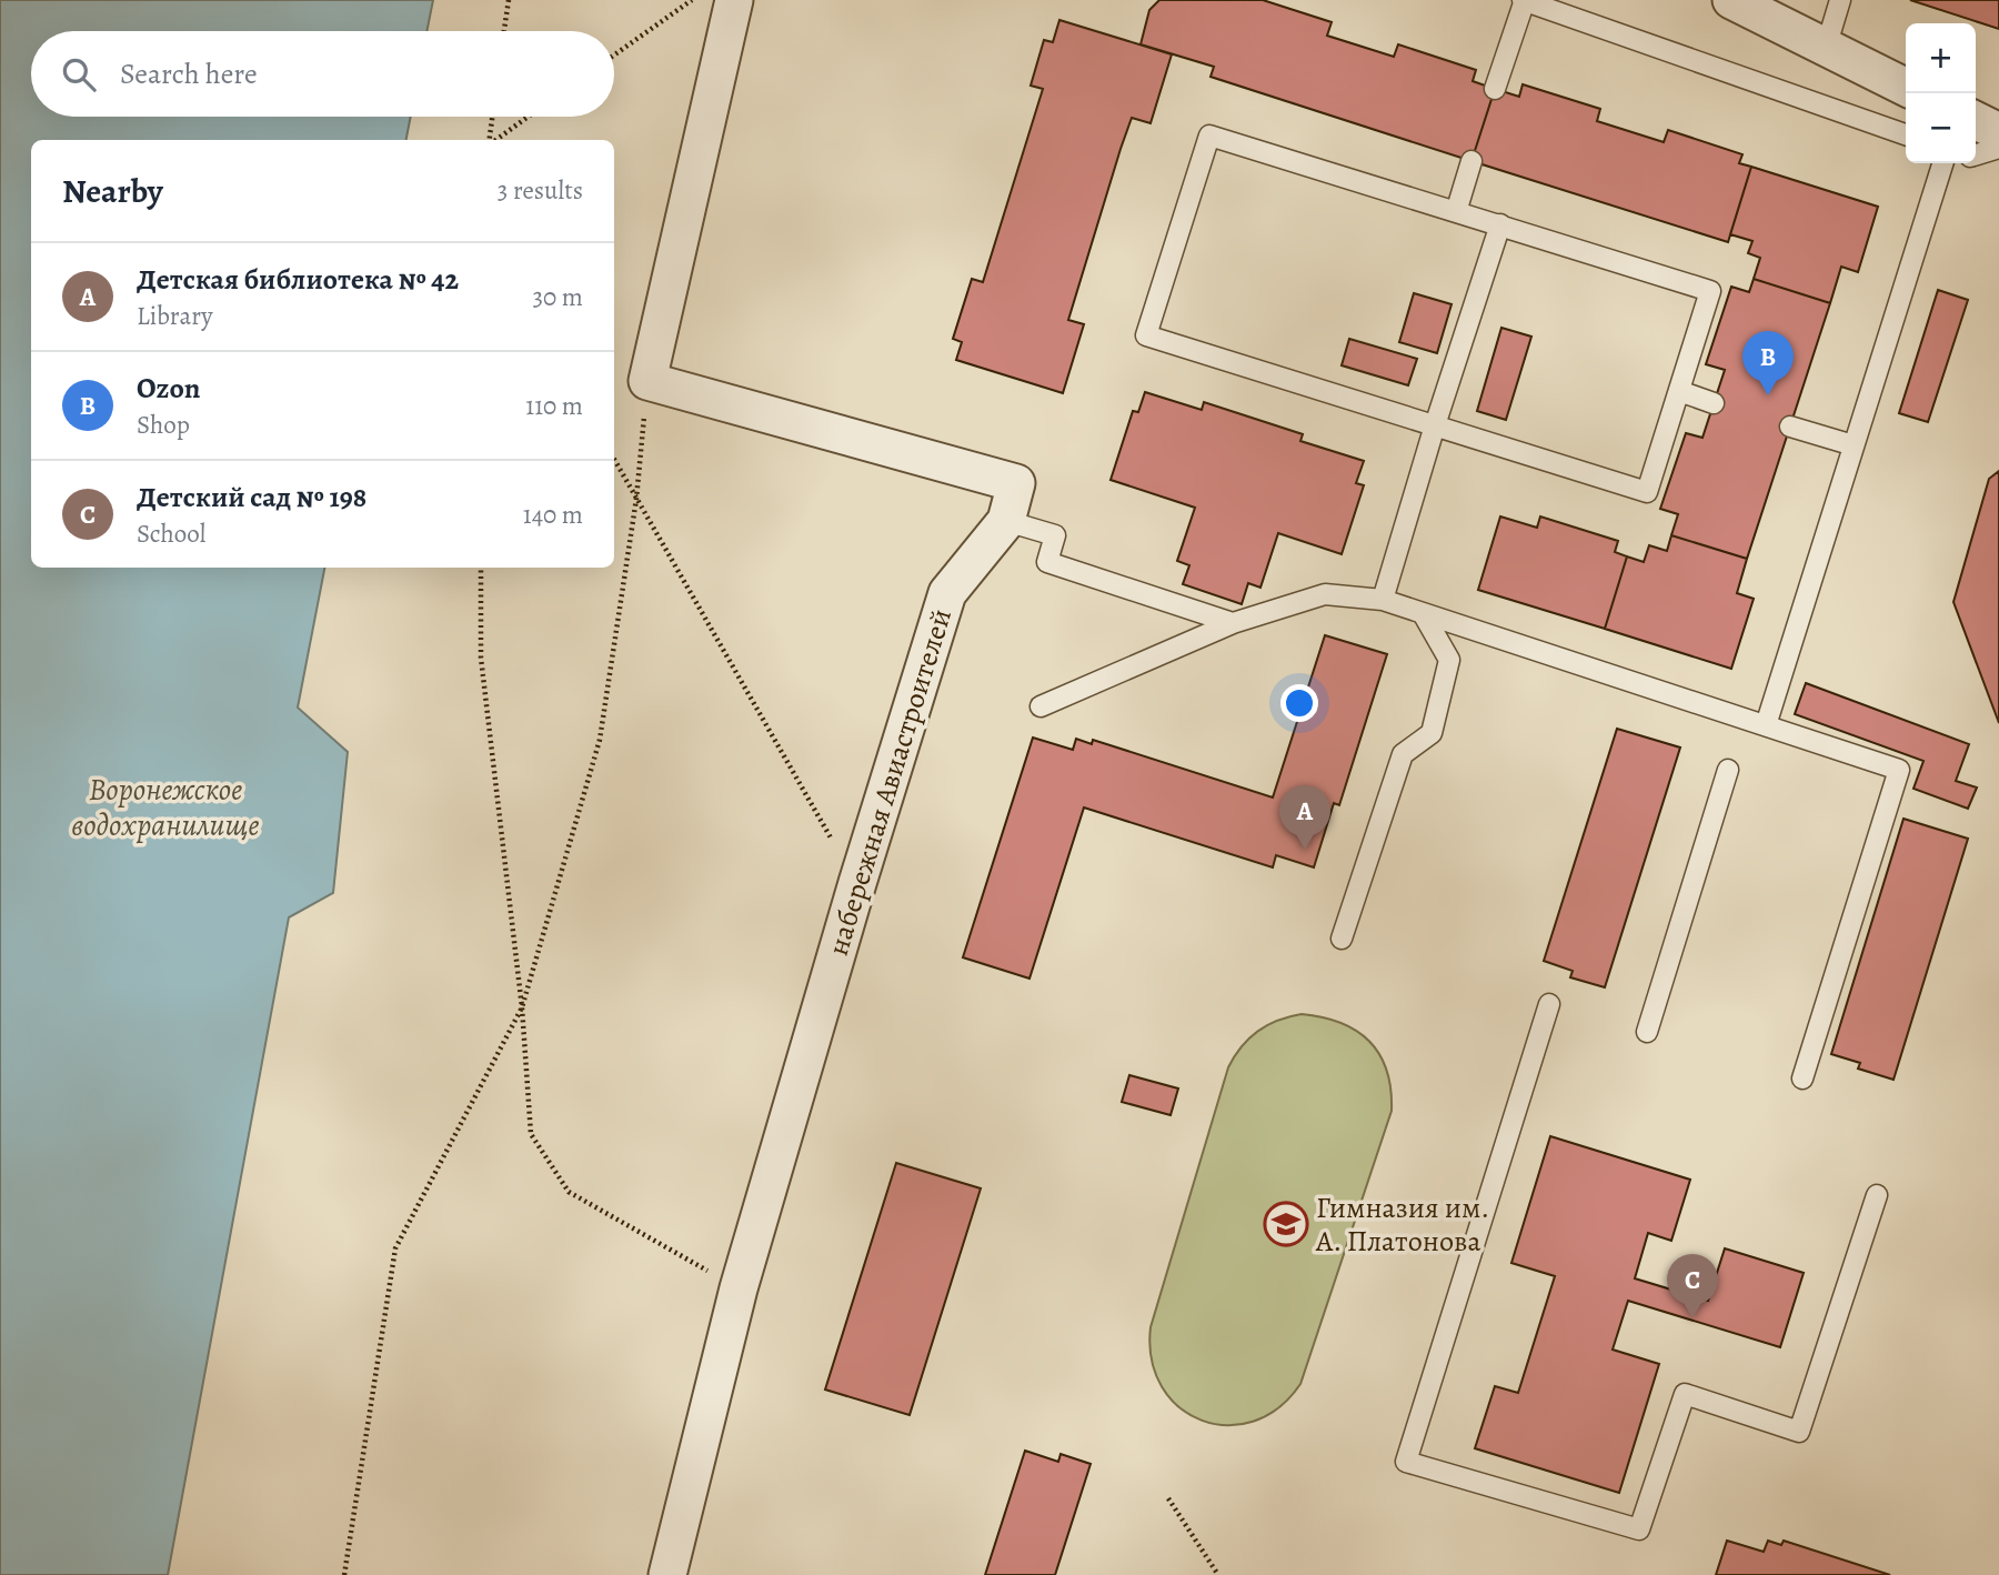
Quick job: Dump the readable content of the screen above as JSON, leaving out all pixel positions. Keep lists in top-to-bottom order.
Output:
{
  "streets": {
    "street": ["набережная Авиастроителей"]
  },
  "water": ["Воронежское водохранилище"],
  "places": {
    "school or university": ["Гимназия им. А. Платонова"]
  },
  "page": {
    "map_buttons": ["+", "−"],
    "search": "Search here",
    "heading": ["Nearby", "3 results"],
    "list": [
      {
        "mark": "A",
        "name": "Детская библиотека № 42",
        "note": "Library",
        "value": "30 m"
      },
      {
        "mark": "B",
        "name": "Ozon",
        "note": "Shop",
        "value": "110 m"
      },
      {
        "mark": "C",
        "name": "Детский сад № 198",
        "note": "School",
        "value": "140 m"
      }
    ],
    "pins": ["B", "A", "C"]
  }
}
